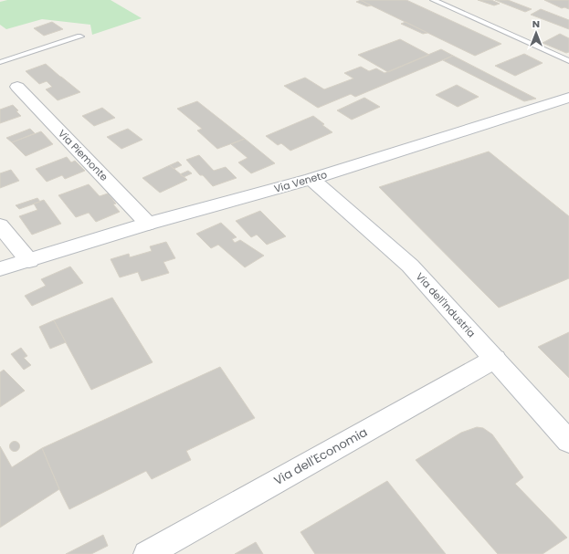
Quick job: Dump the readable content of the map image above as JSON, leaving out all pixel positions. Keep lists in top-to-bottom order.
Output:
{
  "streets": {
    "street": [
      "Via Piemonte",
      "Via Veneto",
      "Via dell'Industria",
      "Via dell'Economia"
    ]
  },
  "crossings": [
    ["Via Piemonte", "Via Veneto"],
    ["Via Veneto", "Via dell'Industria"],
    ["Via dell'Industria", "Via dell'Economia"]
  ],
  "north": "top"
}
